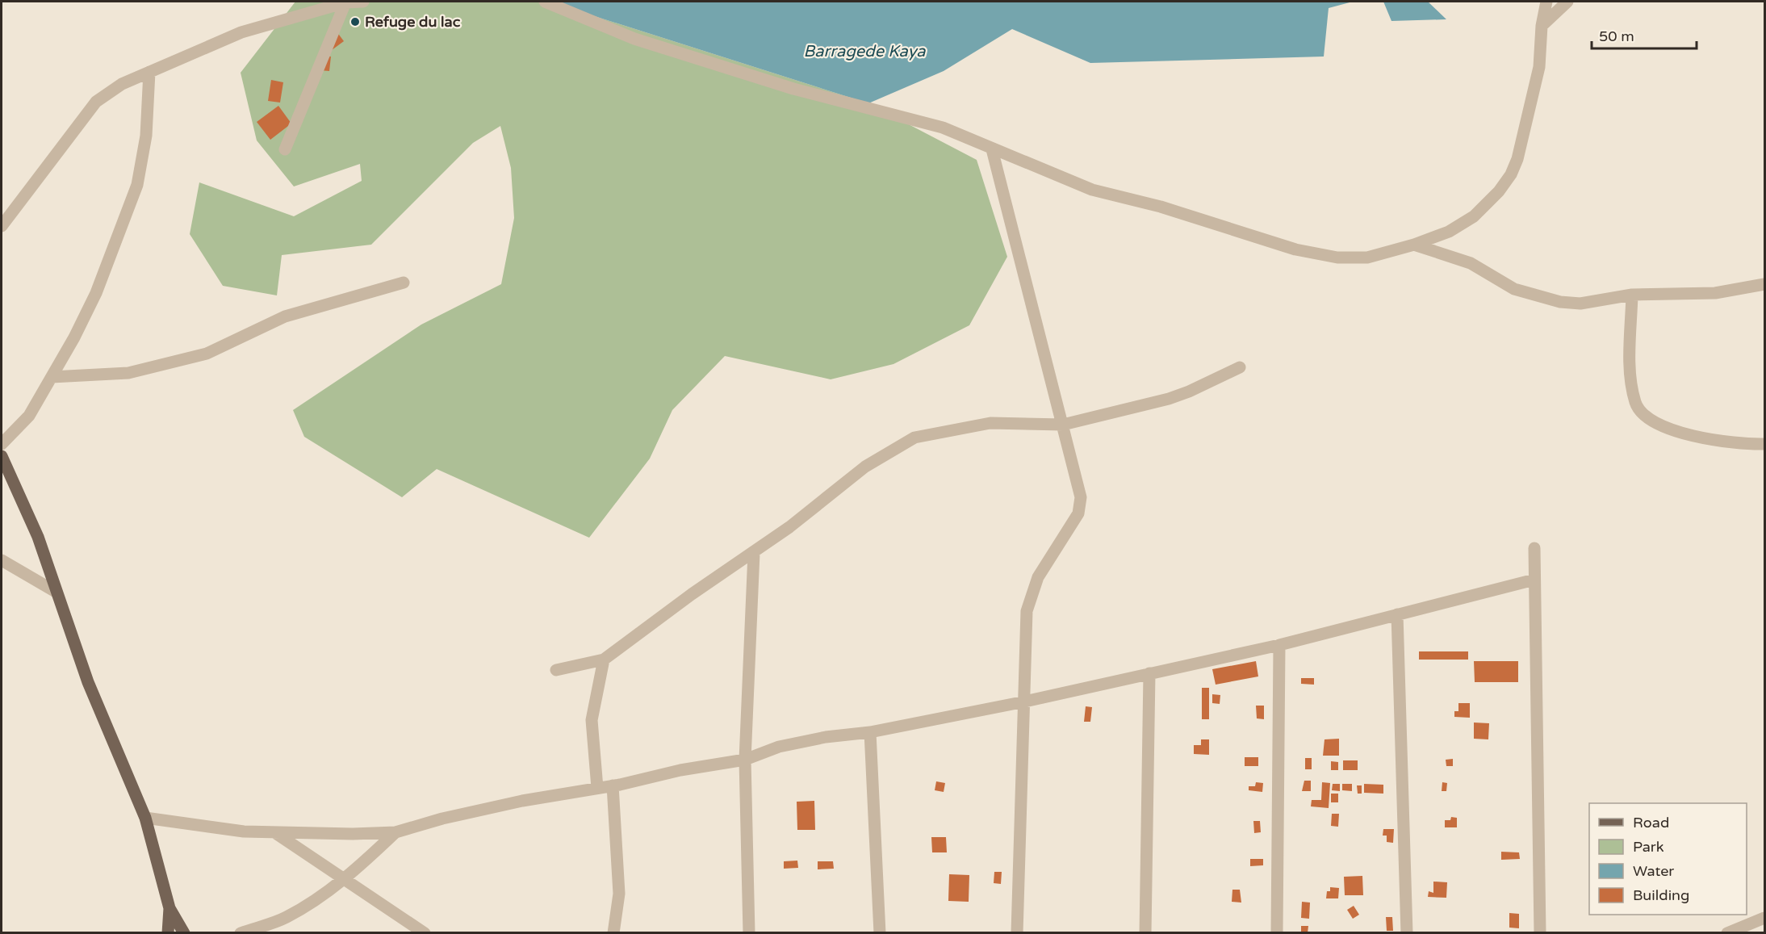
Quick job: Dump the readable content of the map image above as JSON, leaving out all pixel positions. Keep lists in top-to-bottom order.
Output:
{
  "water": ["Barragede Kaya"],
  "places": ["Refuge du lac"],
  "legend": [
    "Road",
    "Park",
    "Water",
    "Building"
  ],
  "scale_bar": "50 m"
}
